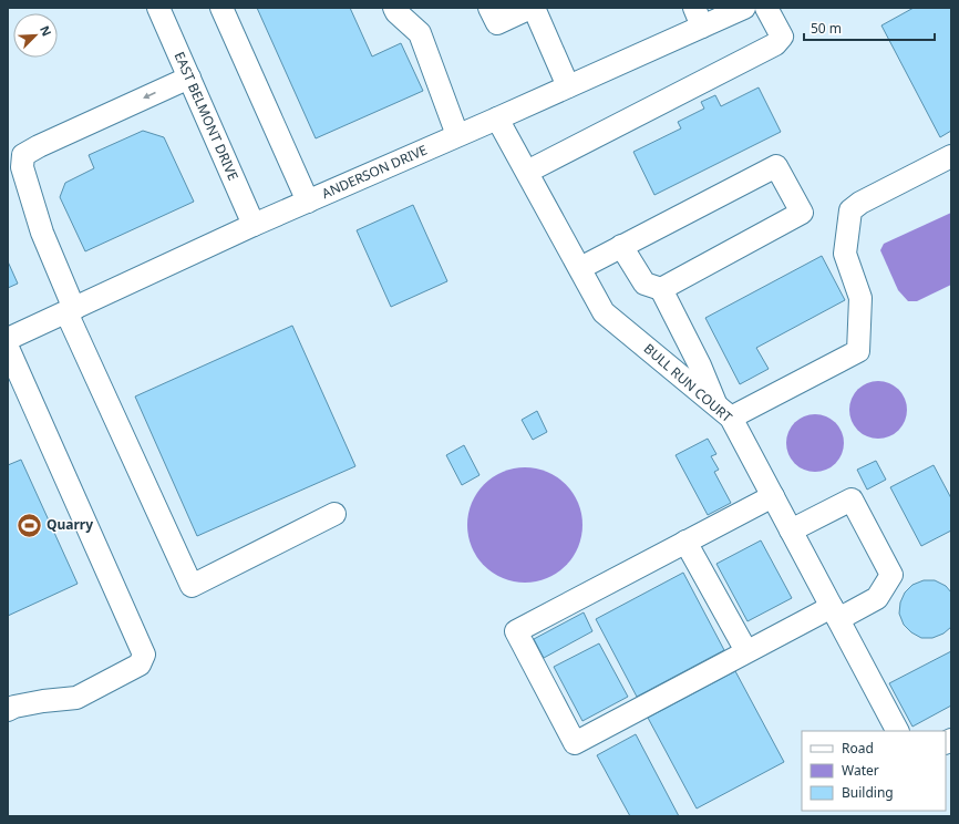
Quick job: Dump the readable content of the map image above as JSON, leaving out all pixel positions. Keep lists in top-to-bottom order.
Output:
{
  "streets": {
    "street": ["EAST BELMONT DRIVE", "ANDERSON DRIVE", "BULL RUN COURT"]
  },
  "crossings": [
    ["EAST BELMONT DRIVE", "ANDERSON DRIVE"],
    ["ANDERSON DRIVE", "BULL RUN COURT"]
  ],
  "places": {
    "sports": ["Quarry"]
  },
  "legend": ["Road", "Water", "Building"],
  "scale_bar": "50 m",
  "north": "top right"
}
